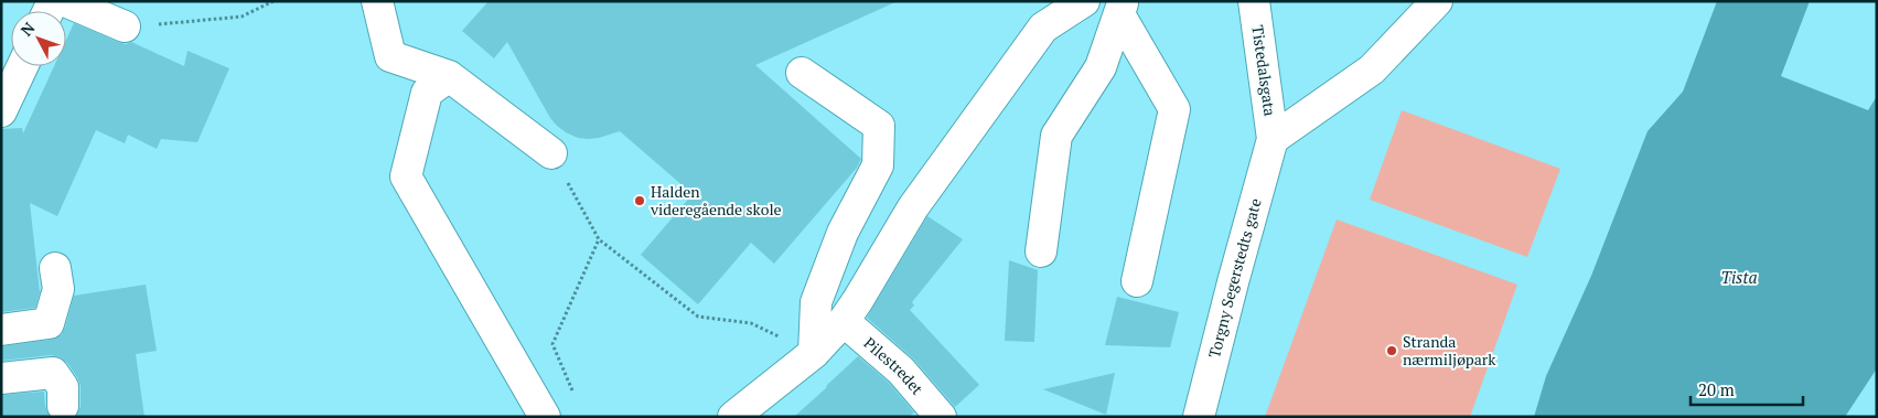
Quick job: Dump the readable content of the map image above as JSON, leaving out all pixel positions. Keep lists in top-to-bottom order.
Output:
{
  "streets": {
    "street": ["Tistedalsgata", "Torgny Segerstedts gate", "Pilestredet"]
  },
  "crossings": [
    ["Tistedalsgata", "Torgny Segerstedts gate"]
  ],
  "water": ["Tista"],
  "places": ["Halden videregående skole", "Stranda nærmiljøpark"],
  "scale_bar": "20 m",
  "north": "top left"
}
